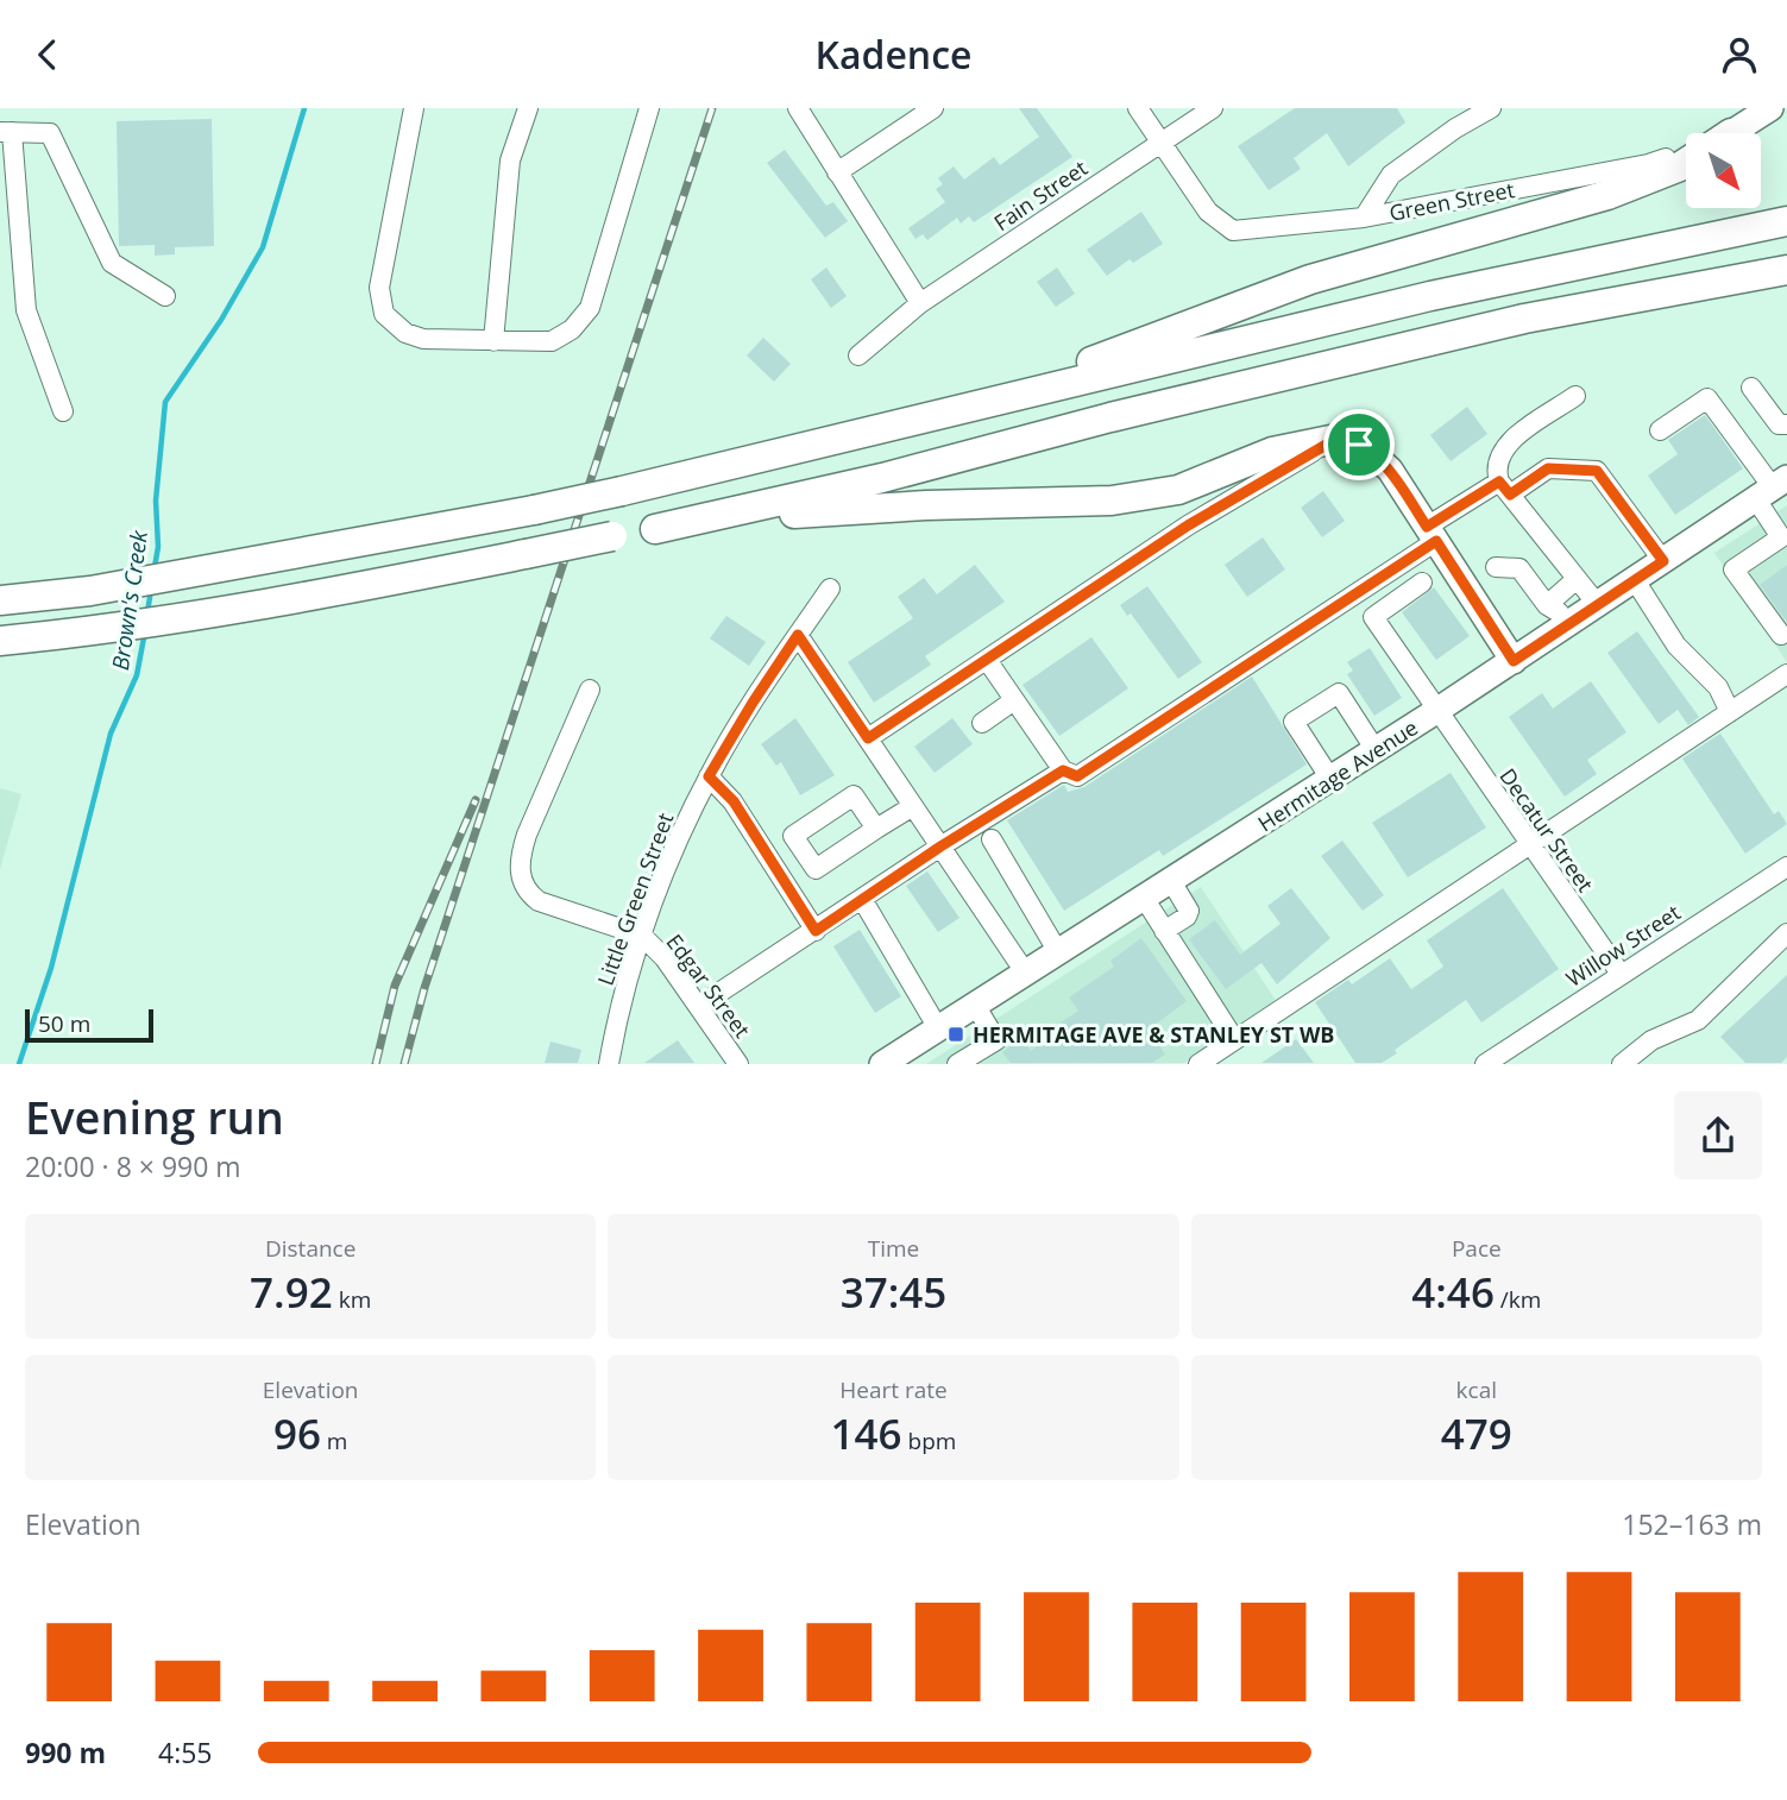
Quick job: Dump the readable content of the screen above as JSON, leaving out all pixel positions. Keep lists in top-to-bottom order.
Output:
{
  "streets": {
    "main road": ["Green Street", "Hermitage Avenue"],
    "street": [
      "Fain Street",
      "Decatur Street",
      "Little Green Street",
      "Willow Street",
      "Edgar Street"
    ]
  },
  "crossings": [
    ["Fain Street", "Green Street"],
    ["Hermitage Avenue", "Decatur Street"],
    ["Decatur Street", "Willow Street"],
    ["Little Green Street", "Edgar Street"]
  ],
  "water": ["Brown's Creek"],
  "places": {
    "transit": ["HERMITAGE AVE & STANLEY ST WB"]
  },
  "scale_bar": "50 m",
  "north": "bottom right",
  "page": {
    "header": "Kadence",
    "scale": "50 m",
    "heading": ["Evening run", "20:00 · 8 × 990 m"],
    "stats": [
      ["Distance", "7.92 km"],
      ["Time", "37:45"],
      ["Pace", "4:46 /km"],
      ["Elevation", "96 m"],
      ["Heart rate", "146 bpm"],
      ["kcal", "479"]
    ],
    "chart": ["Elevation", "152–163 m"],
    "list": [
      {
        "name": "990 m",
        "note": "4:55"
      }
    ]
  }
}
